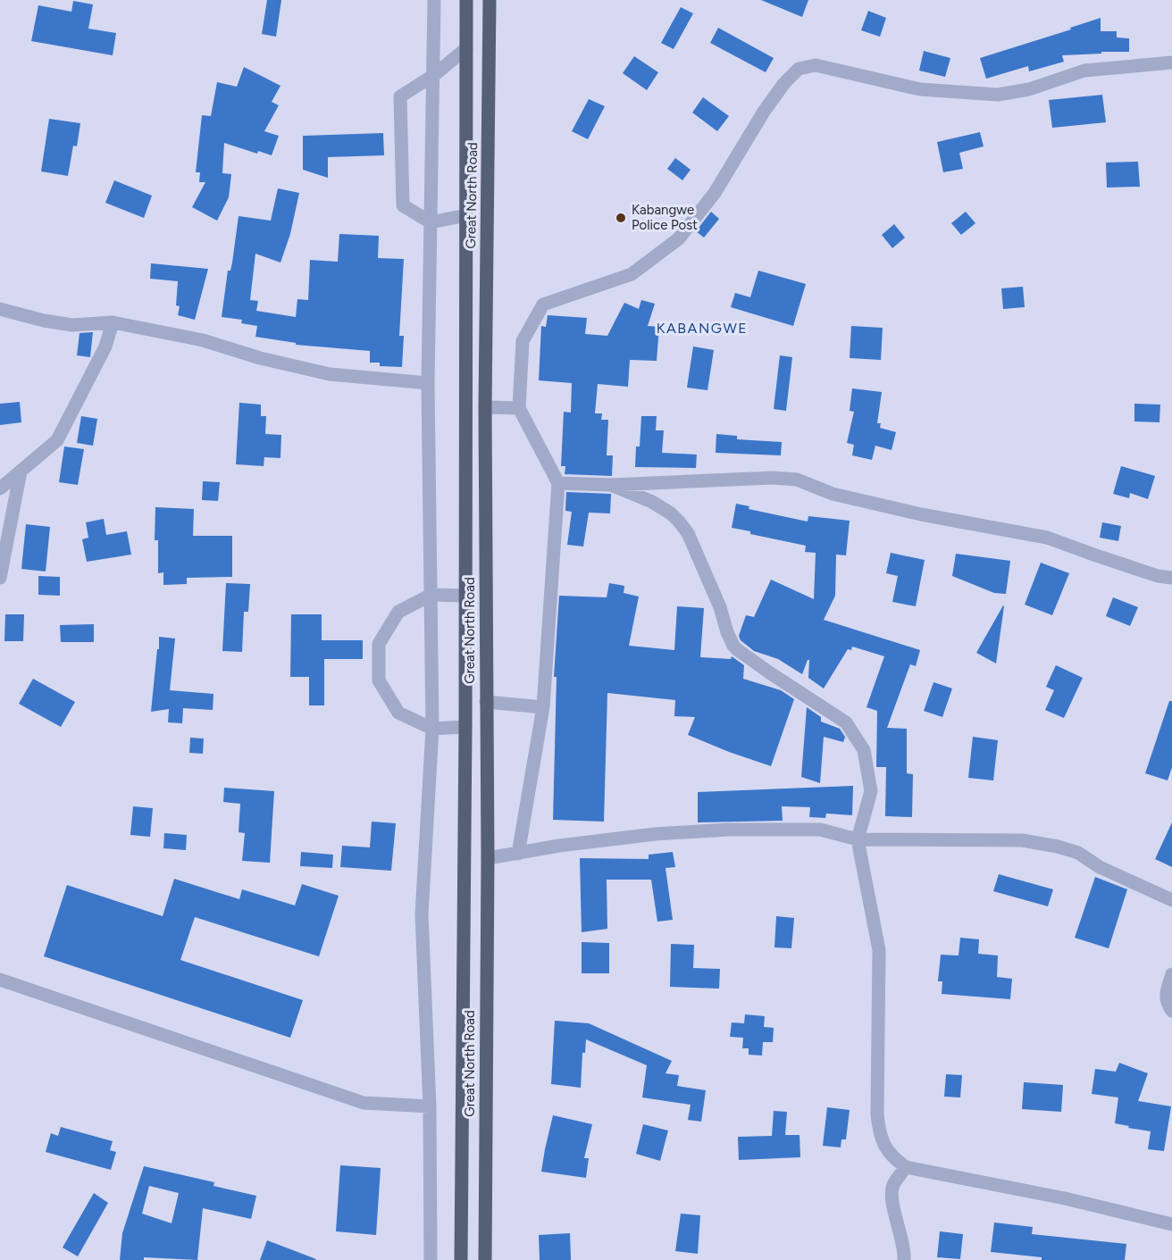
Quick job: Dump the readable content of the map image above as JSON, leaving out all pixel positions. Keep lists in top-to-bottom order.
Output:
{
  "streets": {
    "main road": ["Great North Road"]
  },
  "districts": ["KABANGWE"],
  "places": ["Kabangwe Police Post"]
}
